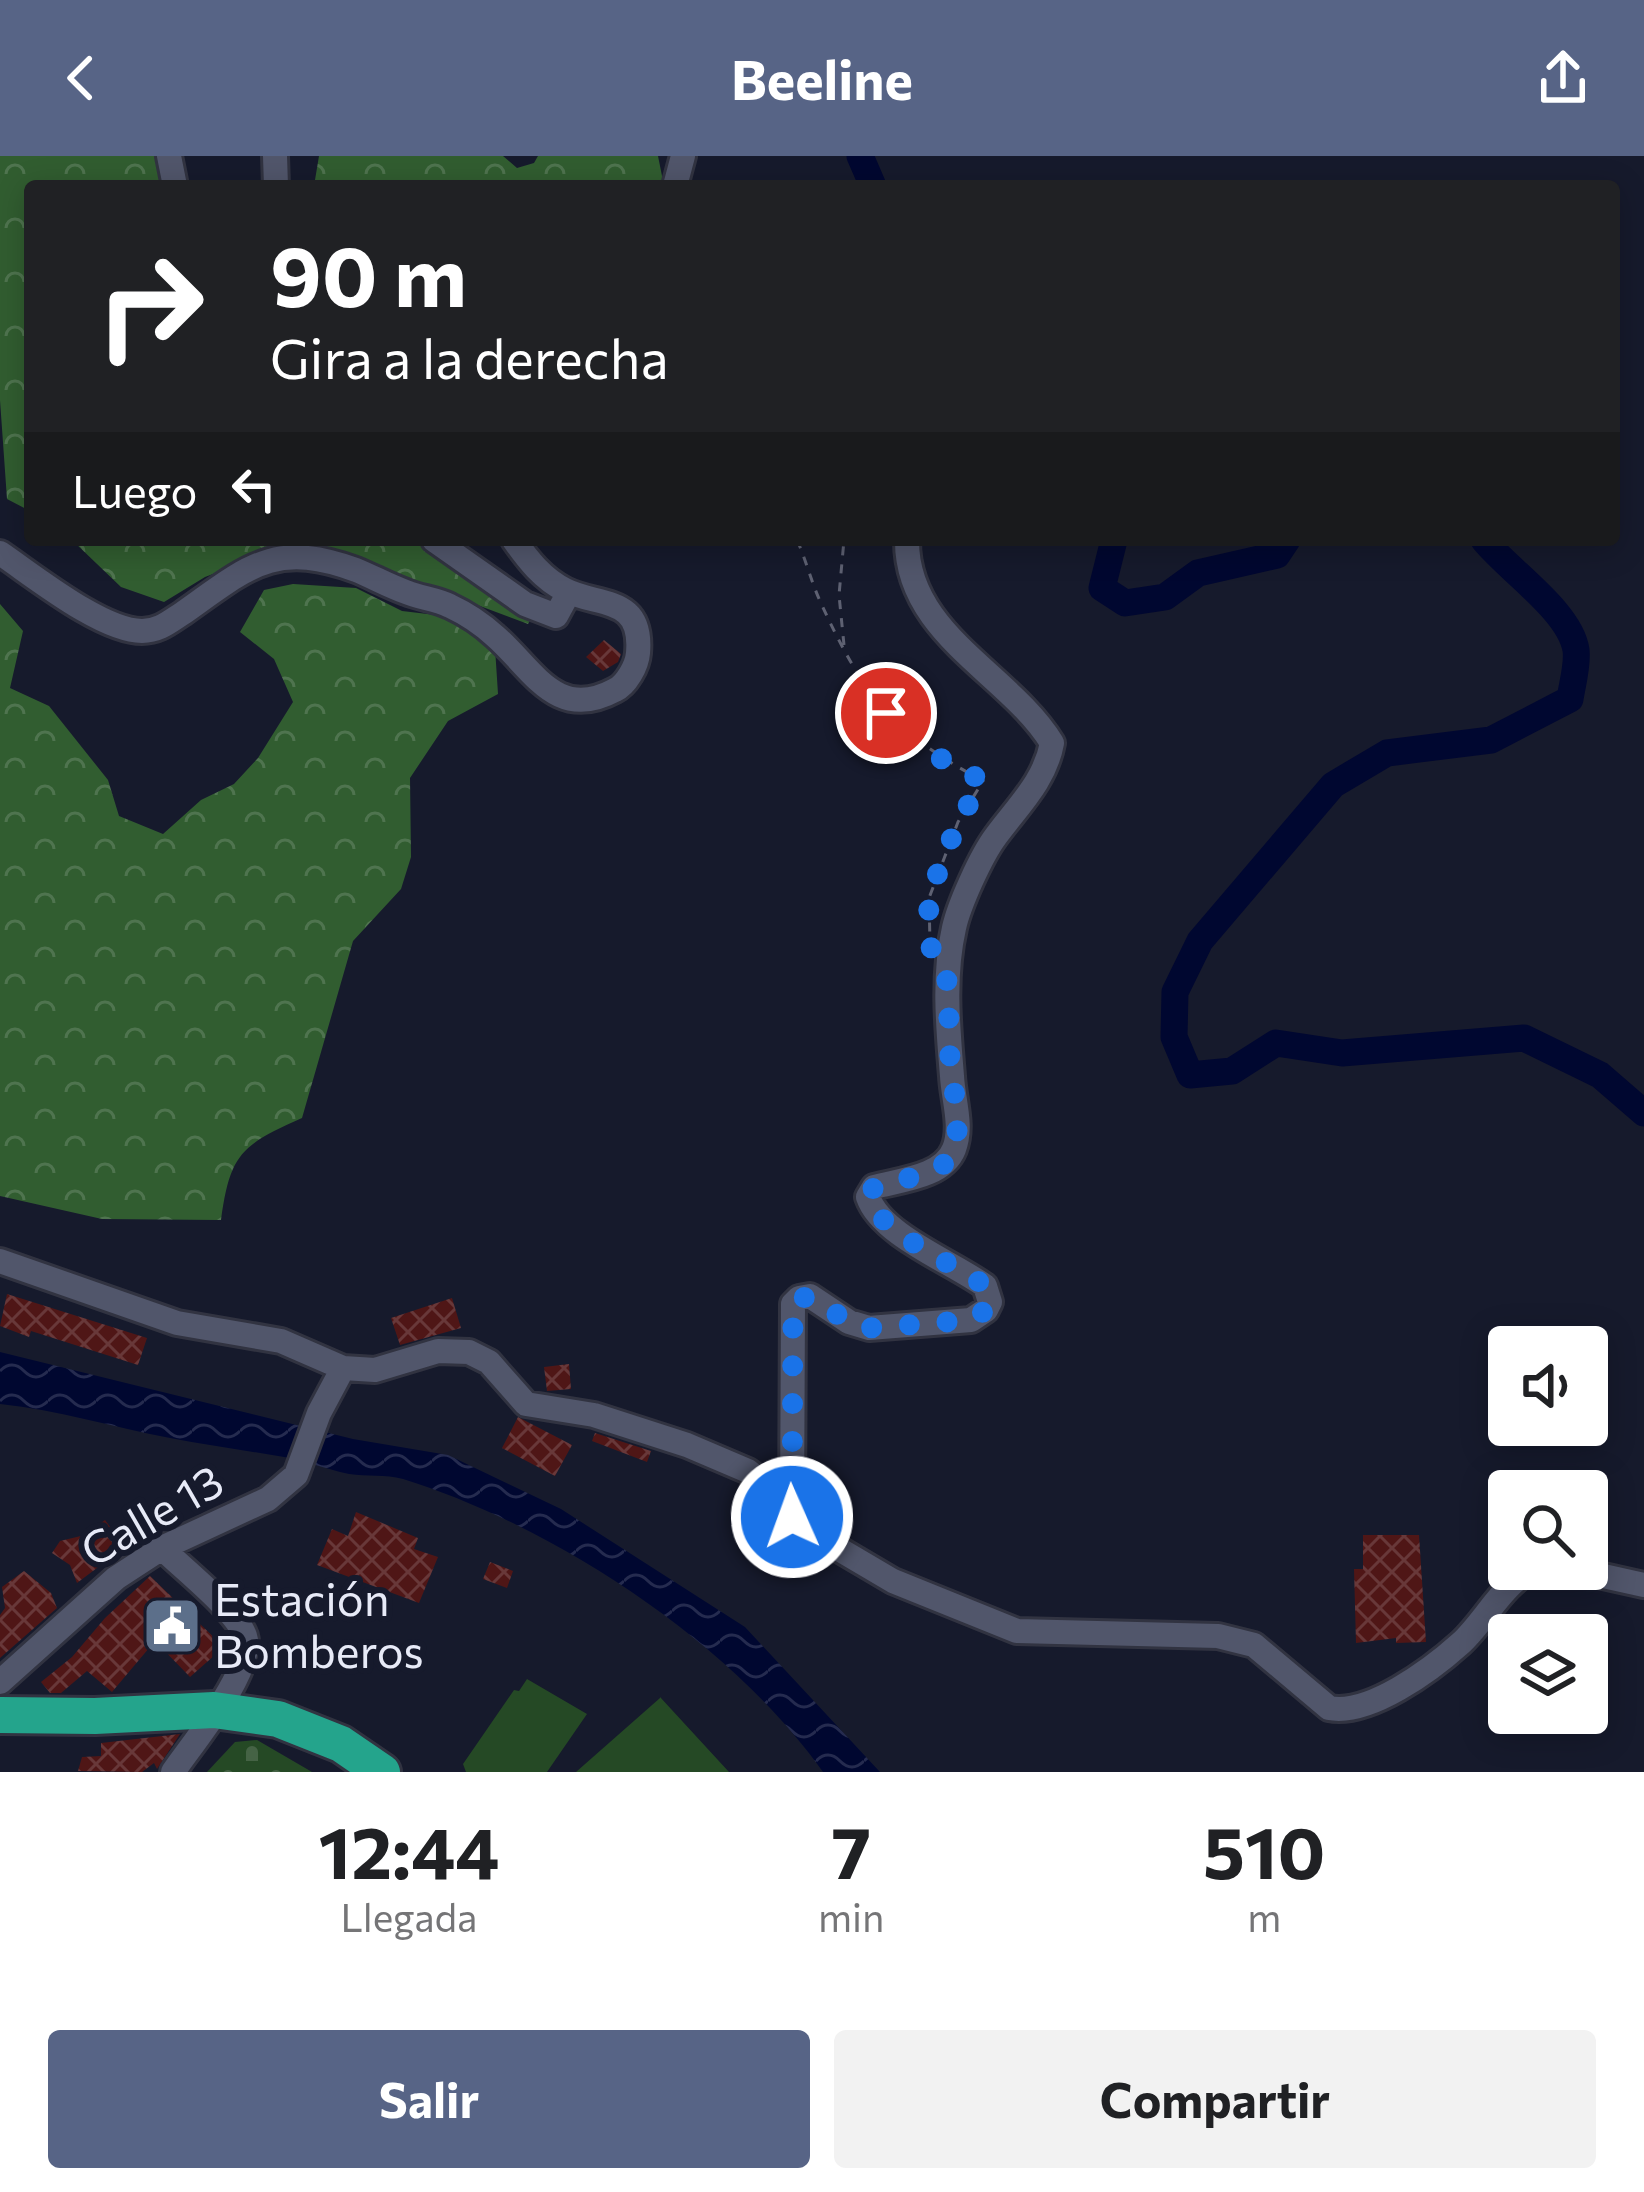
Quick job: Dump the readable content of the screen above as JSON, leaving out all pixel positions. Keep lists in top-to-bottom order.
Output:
{
  "streets": {
    "street": ["Calle 13"]
  },
  "places": {
    "public building": ["Estación Bomberos"]
  },
  "page": {
    "header": "Beeline",
    "turn": ["90 m", "Gira a la derecha"],
    "then": "Luego",
    "eta": [
      "12:44",
      "Llegada",
      "7",
      "min",
      "510",
      "m"
    ],
    "buttons": ["Salir", "Compartir"]
  }
}
